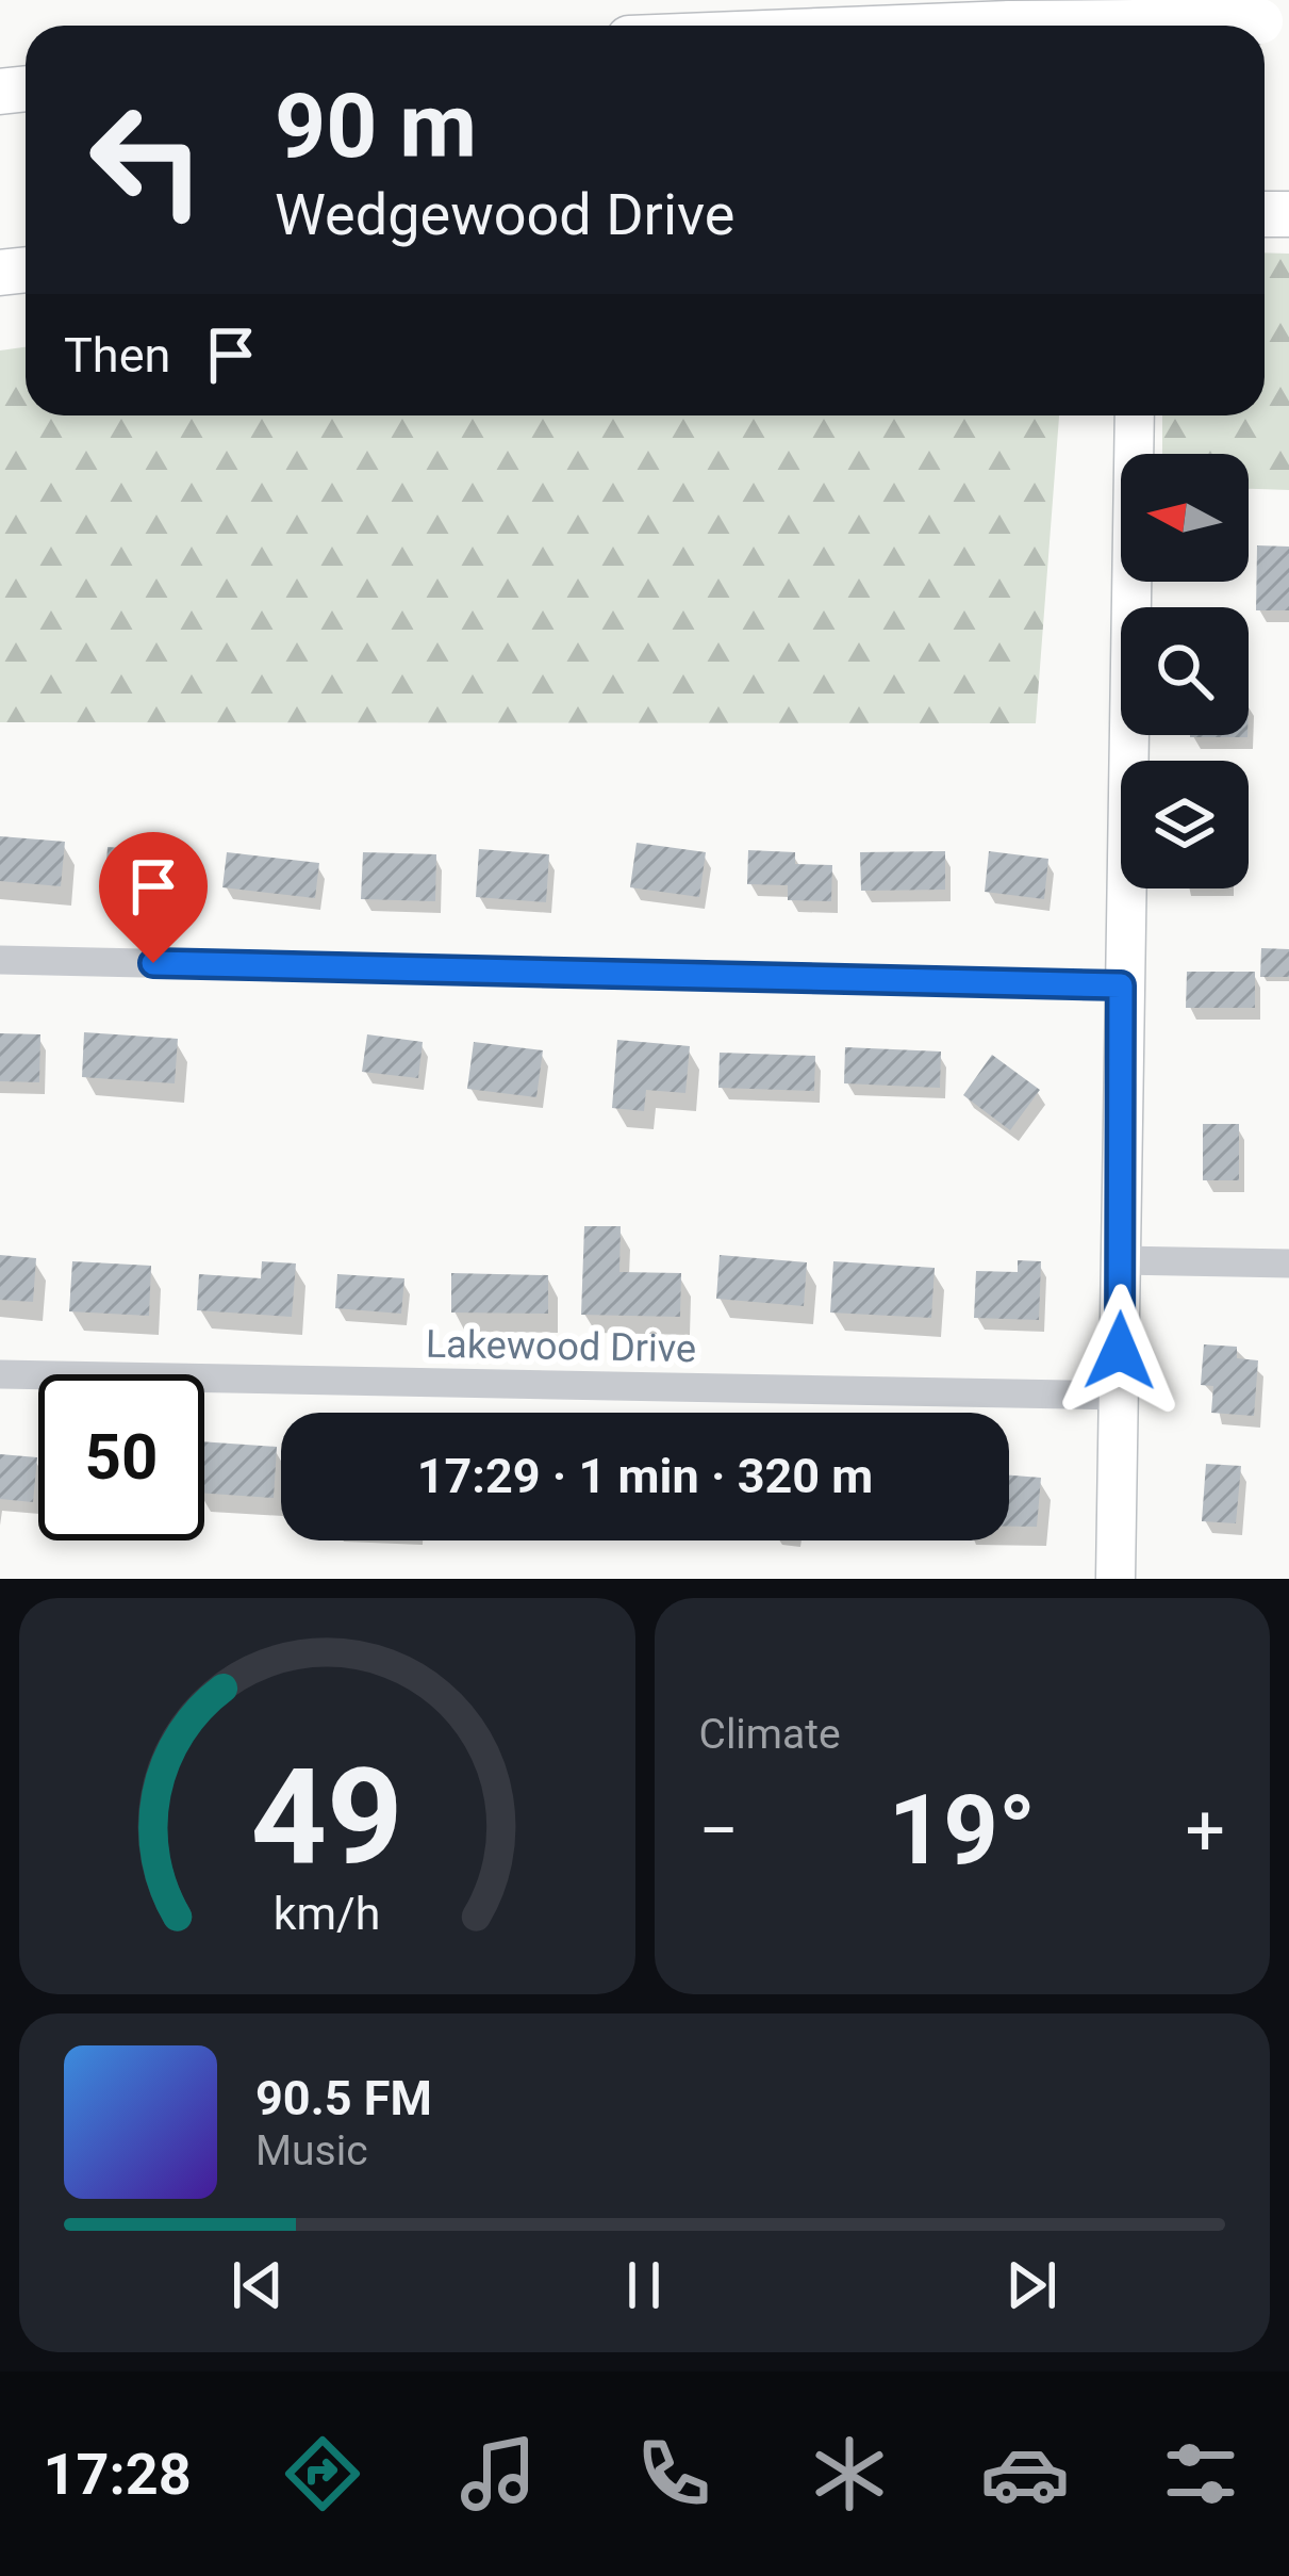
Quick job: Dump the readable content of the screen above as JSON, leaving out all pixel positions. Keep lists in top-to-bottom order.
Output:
{
  "streets": {
    "street": ["Lakewood Drive"]
  },
  "north": "left",
  "page": {
    "turn": ["90 m", "Wedgewood Drive"],
    "then": "Then",
    "limit": "50",
    "trip": "17:29 · 1 min · 320 m",
    "tile": "Climate",
    "heat": ["−", "19°", "+"],
    "song": ["90.5 FM", "Music"],
    "tabs": "17:28",
    "gauge": ["49", "km/h"]
  }
}
